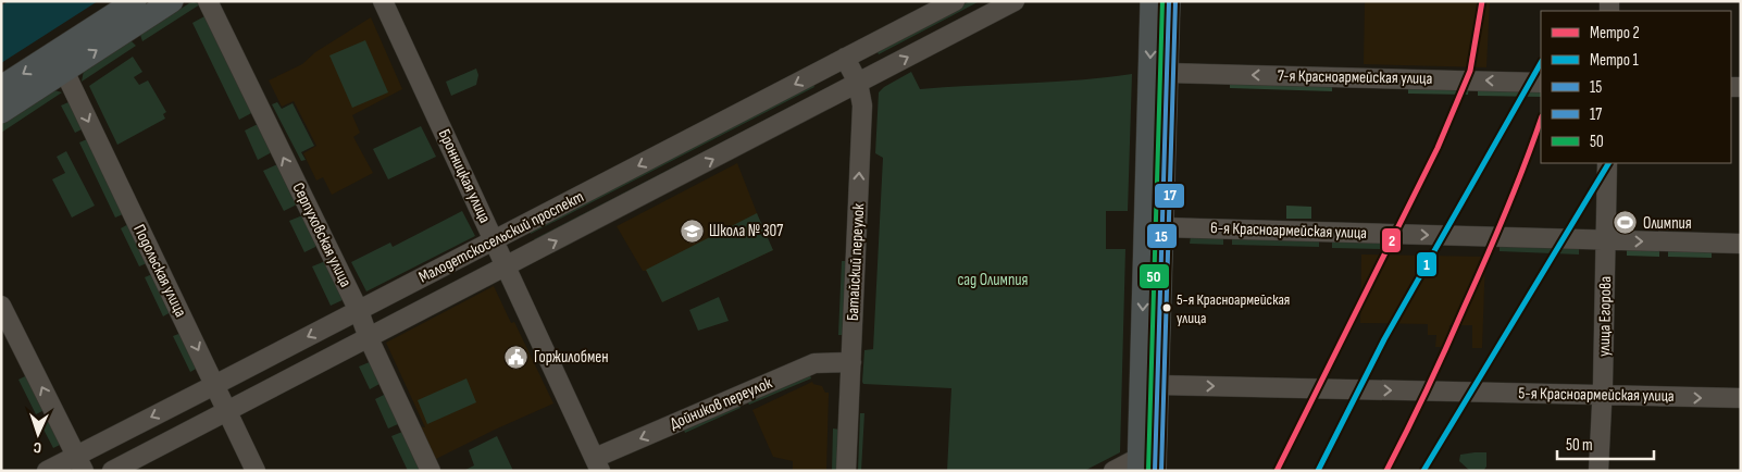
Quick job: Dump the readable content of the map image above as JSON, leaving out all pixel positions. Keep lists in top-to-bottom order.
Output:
{
  "streets": {
    "street": [
      "7-я Красноармейская улица",
      "Бронницкая улица",
      "6-я Красноармейская улица",
      "Серпуховская улица",
      "Малодетскосельский проспект",
      "Батайский переулок",
      "Подольская улица",
      "улица Егорова",
      "5-я Красноармейская улица",
      "Дойников переулок"
    ]
  },
  "crossings": [
    ["Бронницкая улица", "Малодетскосельский проспект"],
    ["Бронницкая улица", "Дойников переулок"],
    ["6-я Красноармейская улица", "улица Егорова"],
    ["Серпуховская улица", "Малодетскосельский проспект"],
    ["Малодетскосельский проспект", "Батайский переулок"],
    ["Малодетскосельский проспект", "Подольская улица"],
    ["Батайский переулок", "Дойников переулок"],
    ["улица Егорова", "5-я Красноармейская улица"]
  ],
  "one_way": [
    "7-я Красноармейская улица",
    "6-я Красноармейская улица",
    "Серпуховская улица",
    "Батайский переулок",
    "5-я Красноармейская улица",
    "Дойников переулок"
  ],
  "parks": ["сад Олимпия"],
  "places": {
    "sports": ["Олимпия"],
    "school or university": ["Школа № 307"],
    "other": ["5-я Красноармейская улица"],
    "public building": ["Горжилобмен"]
  },
  "lines": [
    "metro line 2",
    "transit line 15",
    "transit line 17",
    "transit line 50",
    "metro line 1"
  ],
  "legend": [
    "Метро 2",
    "Метро 1",
    "15",
    "17",
    "50"
  ],
  "scale_bar": "50 m",
  "north": "bottom"
}
